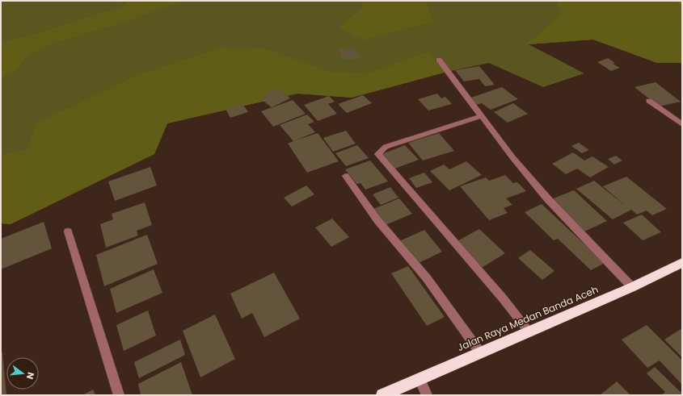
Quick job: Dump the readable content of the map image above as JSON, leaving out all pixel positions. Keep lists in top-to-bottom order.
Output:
{
  "streets": {
    "highway": ["Jalan Raya Medan Banda Aceh"]
  },
  "north": "right"
}
